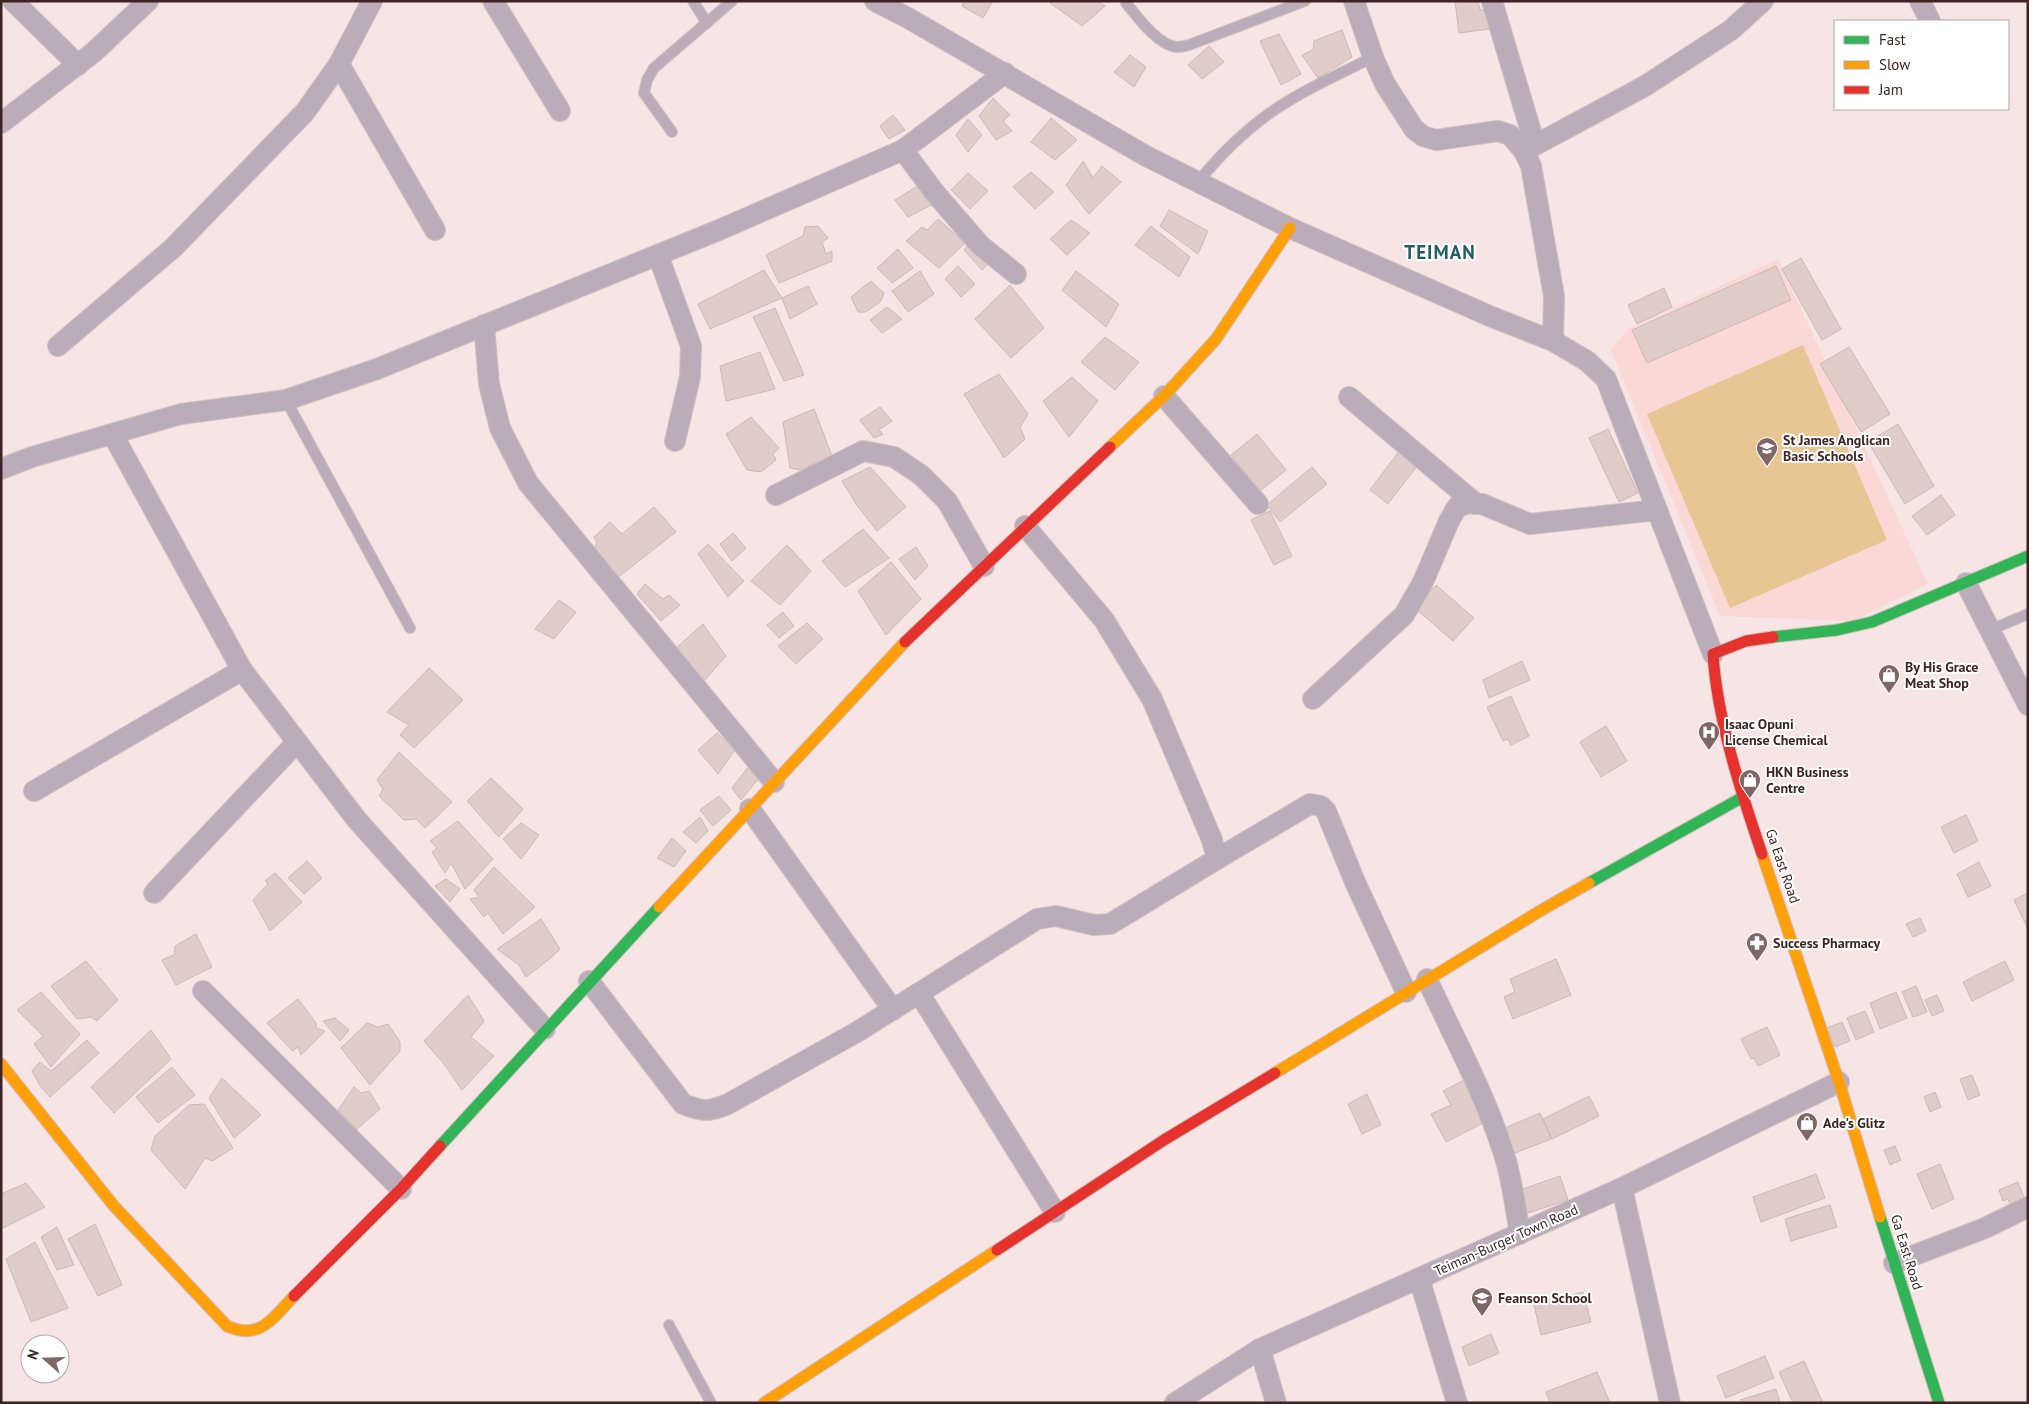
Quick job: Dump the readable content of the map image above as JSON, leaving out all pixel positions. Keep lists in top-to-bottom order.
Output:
{
  "streets": {
    "street": ["Ga East Road", "Teiman-Burger Town Road"]
  },
  "crossings": [
    ["Ga East Road", "Teiman-Burger Town Road"]
  ],
  "districts": ["TEIMAN"],
  "places": {
    "school or university": ["St James Anglican Basic Schools", "Feanson School"],
    "shop": ["By His Grace Meat Shop", "HKN Business Centre", "Ade's Glitz"],
    "hospital": ["Isaac Opuni License Chemical"],
    "pharmacy": ["Success Pharmacy"]
  },
  "legend": ["Fast", "Slow", "Jam"],
  "north": "left"
}
